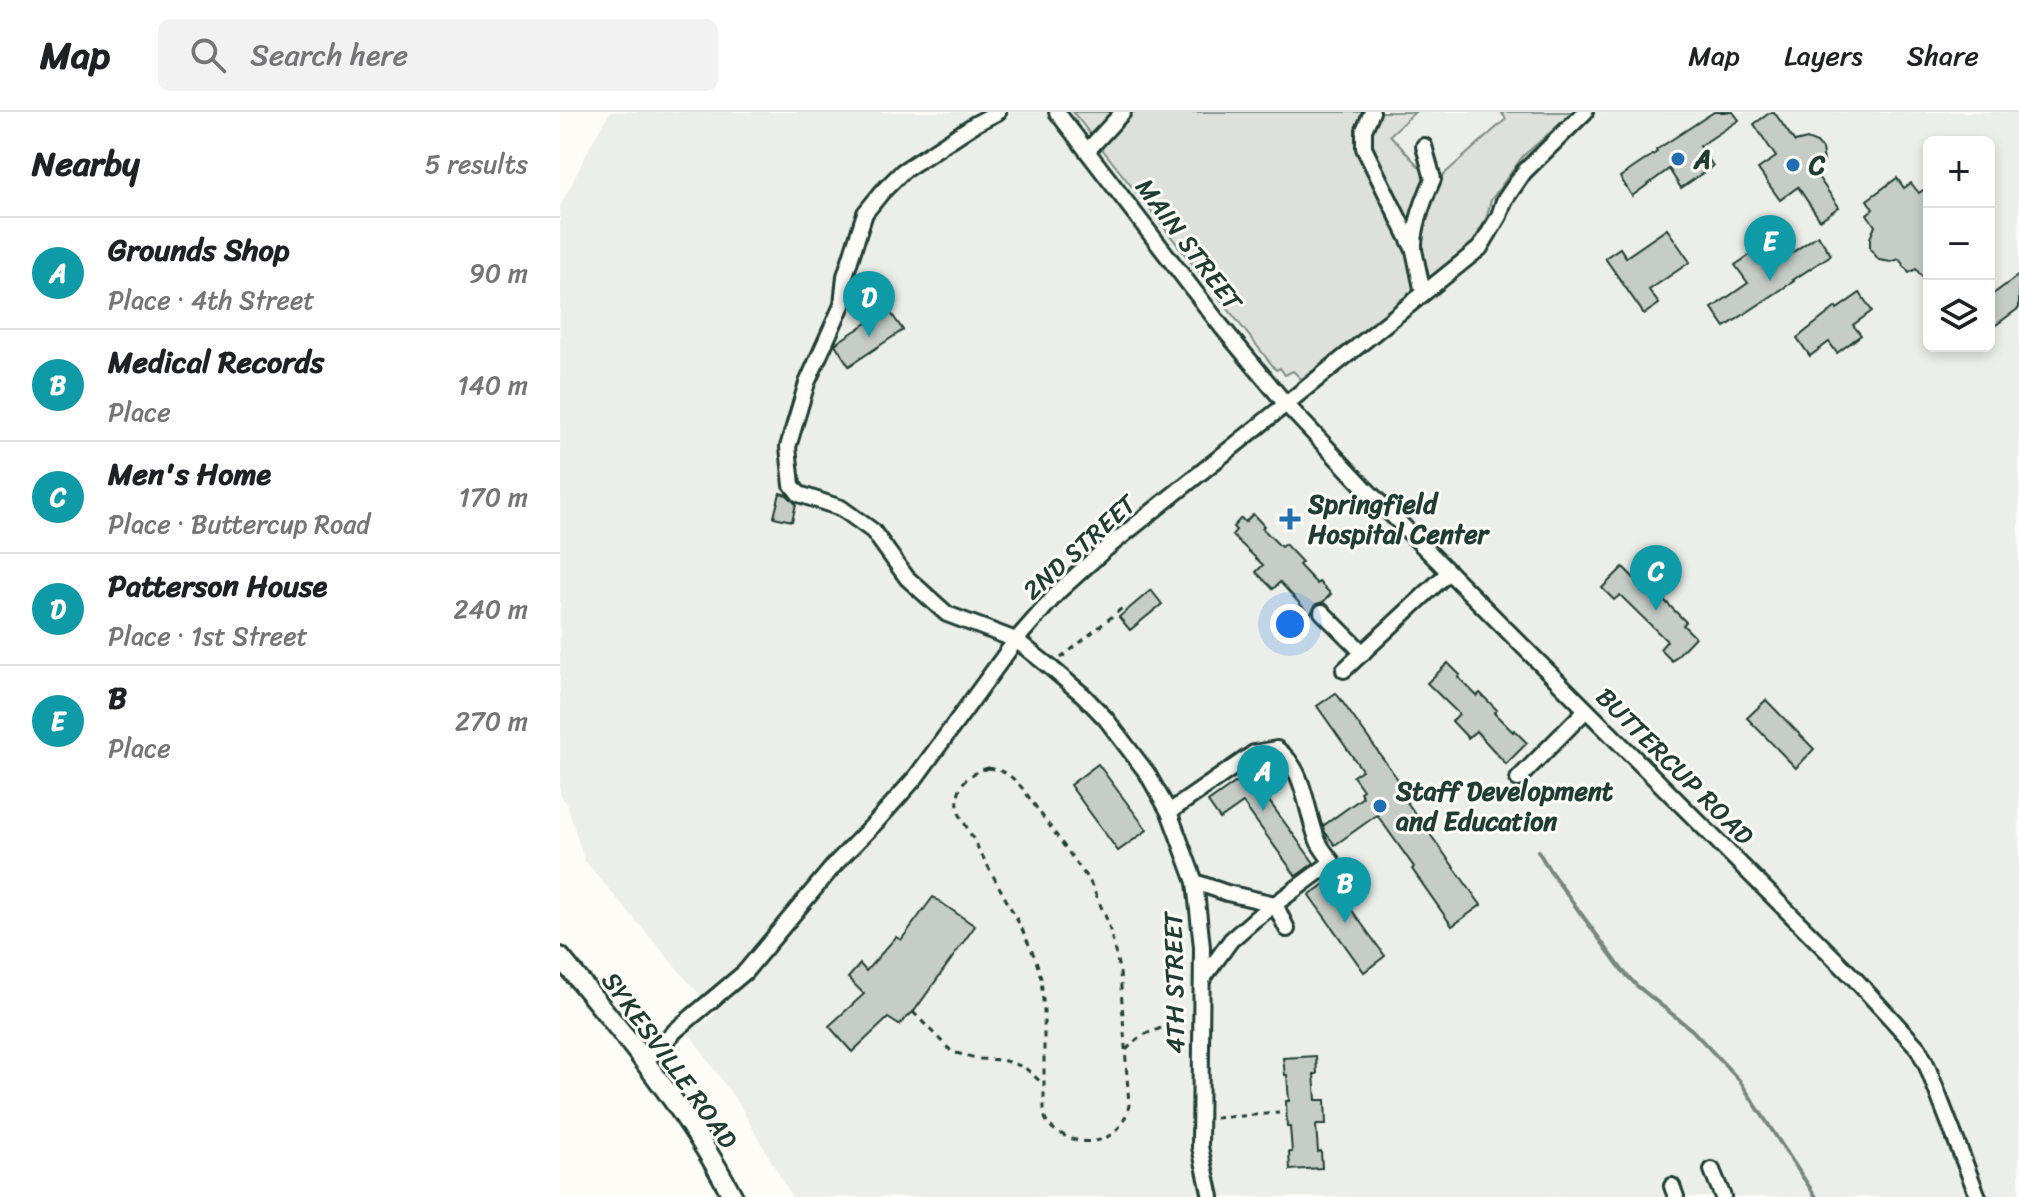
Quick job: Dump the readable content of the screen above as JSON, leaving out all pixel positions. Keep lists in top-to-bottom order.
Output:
{
  "streets": {
    "main road": ["SYKESVILLE ROAD"],
    "street": [
      "MAIN STREET",
      "2ND STREET",
      "BUTTERCUP ROAD",
      "4TH STREET"
    ]
  },
  "crossings": [
    ["MAIN STREET", "2ND STREET"],
    ["MAIN STREET", "BUTTERCUP ROAD"],
    ["2ND STREET", "BUTTERCUP ROAD"],
    ["2ND STREET", "4TH STREET"],
    ["2ND STREET", "SYKESVILLE ROAD"]
  ],
  "places": {
    "other": ["A", "C", "Staff Development and Education"],
    "health": ["Springfield Hospital Center"]
  },
  "page": {
    "header": "Map",
    "search": "Search here",
    "nav": ["Map", "Layers", "Share"],
    "heading": ["Nearby", "5 results"],
    "map_buttons": ["+", "−"],
    "pins": [
      "E",
      "D",
      "C",
      "A",
      "B"
    ],
    "list": [
      {
        "mark": "A",
        "name": "Grounds Shop",
        "note": "Place · 4th Street",
        "value": "90 m"
      },
      {
        "mark": "B",
        "name": "Medical Records",
        "note": "Place",
        "value": "140 m"
      },
      {
        "mark": "C",
        "name": "Men's Home",
        "note": "Place · Buttercup Road",
        "value": "170 m"
      },
      {
        "mark": "D",
        "name": "Patterson House",
        "note": "Place · 1st Street",
        "value": "240 m"
      },
      {
        "mark": "E",
        "name": "B",
        "note": "Place",
        "value": "270 m"
      }
    ]
  }
}
